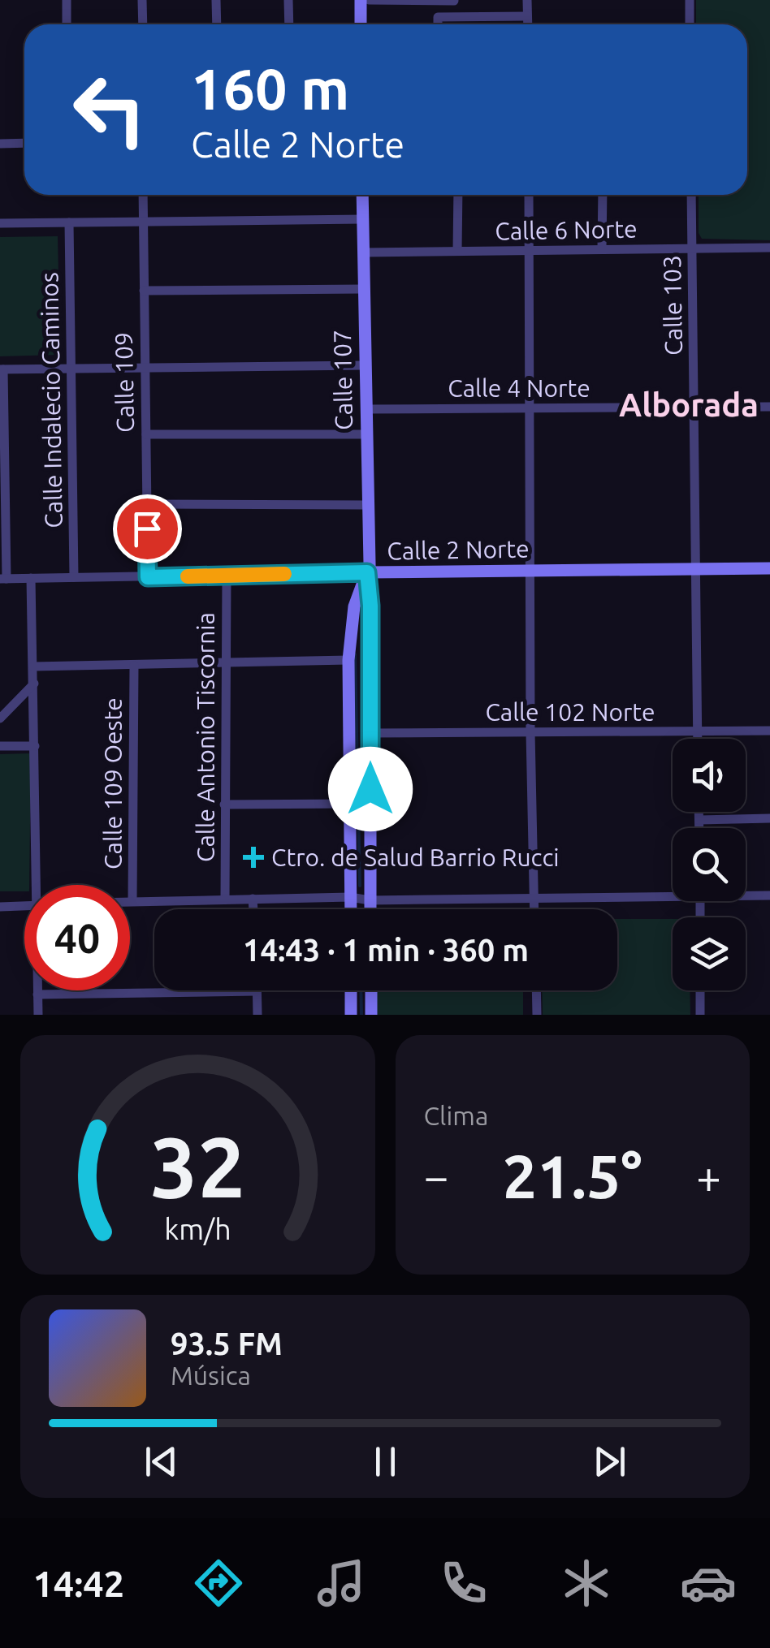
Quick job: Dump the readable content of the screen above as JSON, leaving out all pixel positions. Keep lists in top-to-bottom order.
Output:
{
  "streets": {
    "street": [
      "Calle 6 Norte",
      "Calle 103",
      "Calle 107",
      "Calle 109",
      "Calle 4 Norte",
      "Calle Indalecio Caminos",
      "Calle 2 Norte",
      "Calle 102 Norte",
      "Calle Antonio Tiscornia",
      "Calle 109 Oeste"
    ]
  },
  "crossings": [
    ["Calle 6 Norte", "Calle 103"],
    ["Calle 6 Norte", "Calle 107"],
    ["Calle 103", "Calle 4 Norte"],
    ["Calle 103", "Calle 2 Norte"],
    ["Calle 103", "Calle 102 Norte"],
    ["Calle 107", "Calle 4 Norte"],
    ["Calle 107", "Calle 2 Norte"],
    ["Calle 107", "Calle 102 Norte"],
    ["Calle 109", "Calle 2 Norte"],
    ["Calle Indalecio Caminos", "Calle 2 Norte"],
    ["Calle 2 Norte", "Calle Antonio Tiscornia"]
  ],
  "districts": ["Alborada"],
  "places": {
    "health": ["Ctro. de Salud Barrio Rucci"]
  },
  "page": {
    "turn": ["160 m", "Calle 2 Norte"],
    "limit": "40",
    "trip": "14:43 · 1 min · 360 m",
    "tile": "Clima",
    "heat": ["−", "21.5°", "+"],
    "song": ["93.5 FM", "Música"],
    "tabs": "14:42",
    "gauge": ["32", "km/h"]
  }
}
